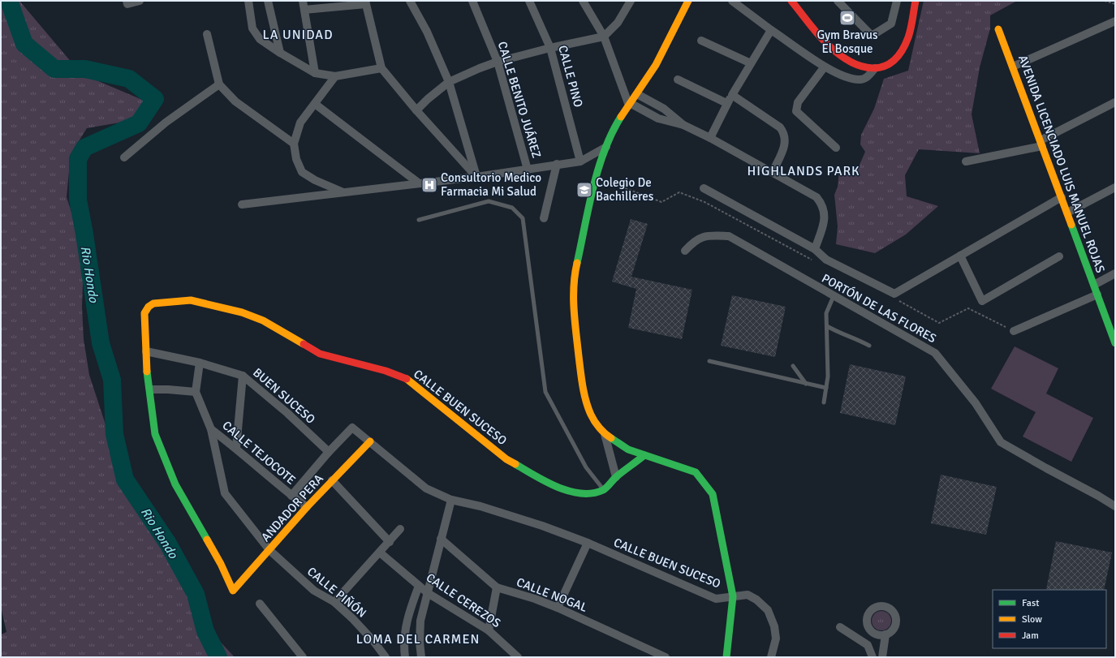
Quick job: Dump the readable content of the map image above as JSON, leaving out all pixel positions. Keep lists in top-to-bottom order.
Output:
{
  "streets": {
    "street": [
      "CALLE PINO",
      "CALLE BENITO JUÁREZ",
      "AVENIDA LICENCIADO LUIS MANUEL ROJAS",
      "PORTÓN DE LAS FLORES",
      "BUEN SUCESO",
      "CALLE BUEN SUCESO",
      "CALLE TEJOCOTE",
      "ANDADOR PERA",
      "CALLE PIÑÓN",
      "CALLE NOGAL",
      "CALLE CEREZOS"
    ]
  },
  "crossings": [
    ["BUEN SUCESO", "CALLE BUEN SUCESO"],
    ["BUEN SUCESO", "CALLE TEJOCOTE"],
    ["CALLE BUEN SUCESO", "CALLE TEJOCOTE"],
    ["CALLE BUEN SUCESO", "ANDADOR PERA"],
    ["CALLE TEJOCOTE", "ANDADOR PERA"],
    ["CALLE TEJOCOTE", "CALLE PIÑÓN"],
    ["ANDADOR PERA", "CALLE PIÑÓN"]
  ],
  "districts": ["LA UNIDAD", "HIGHLANDS PARK", "LOMA DEL CARMEN"],
  "water": ["Rio Hondo"],
  "places": {
    "sports": ["Gym Bravus El Bosque"],
    "hospital": ["Consultorio Medico Farmacia Mi Salud"],
    "school or university": ["Colegio De Bachilleres"]
  },
  "legend": ["Fast", "Slow", "Jam"]
}
